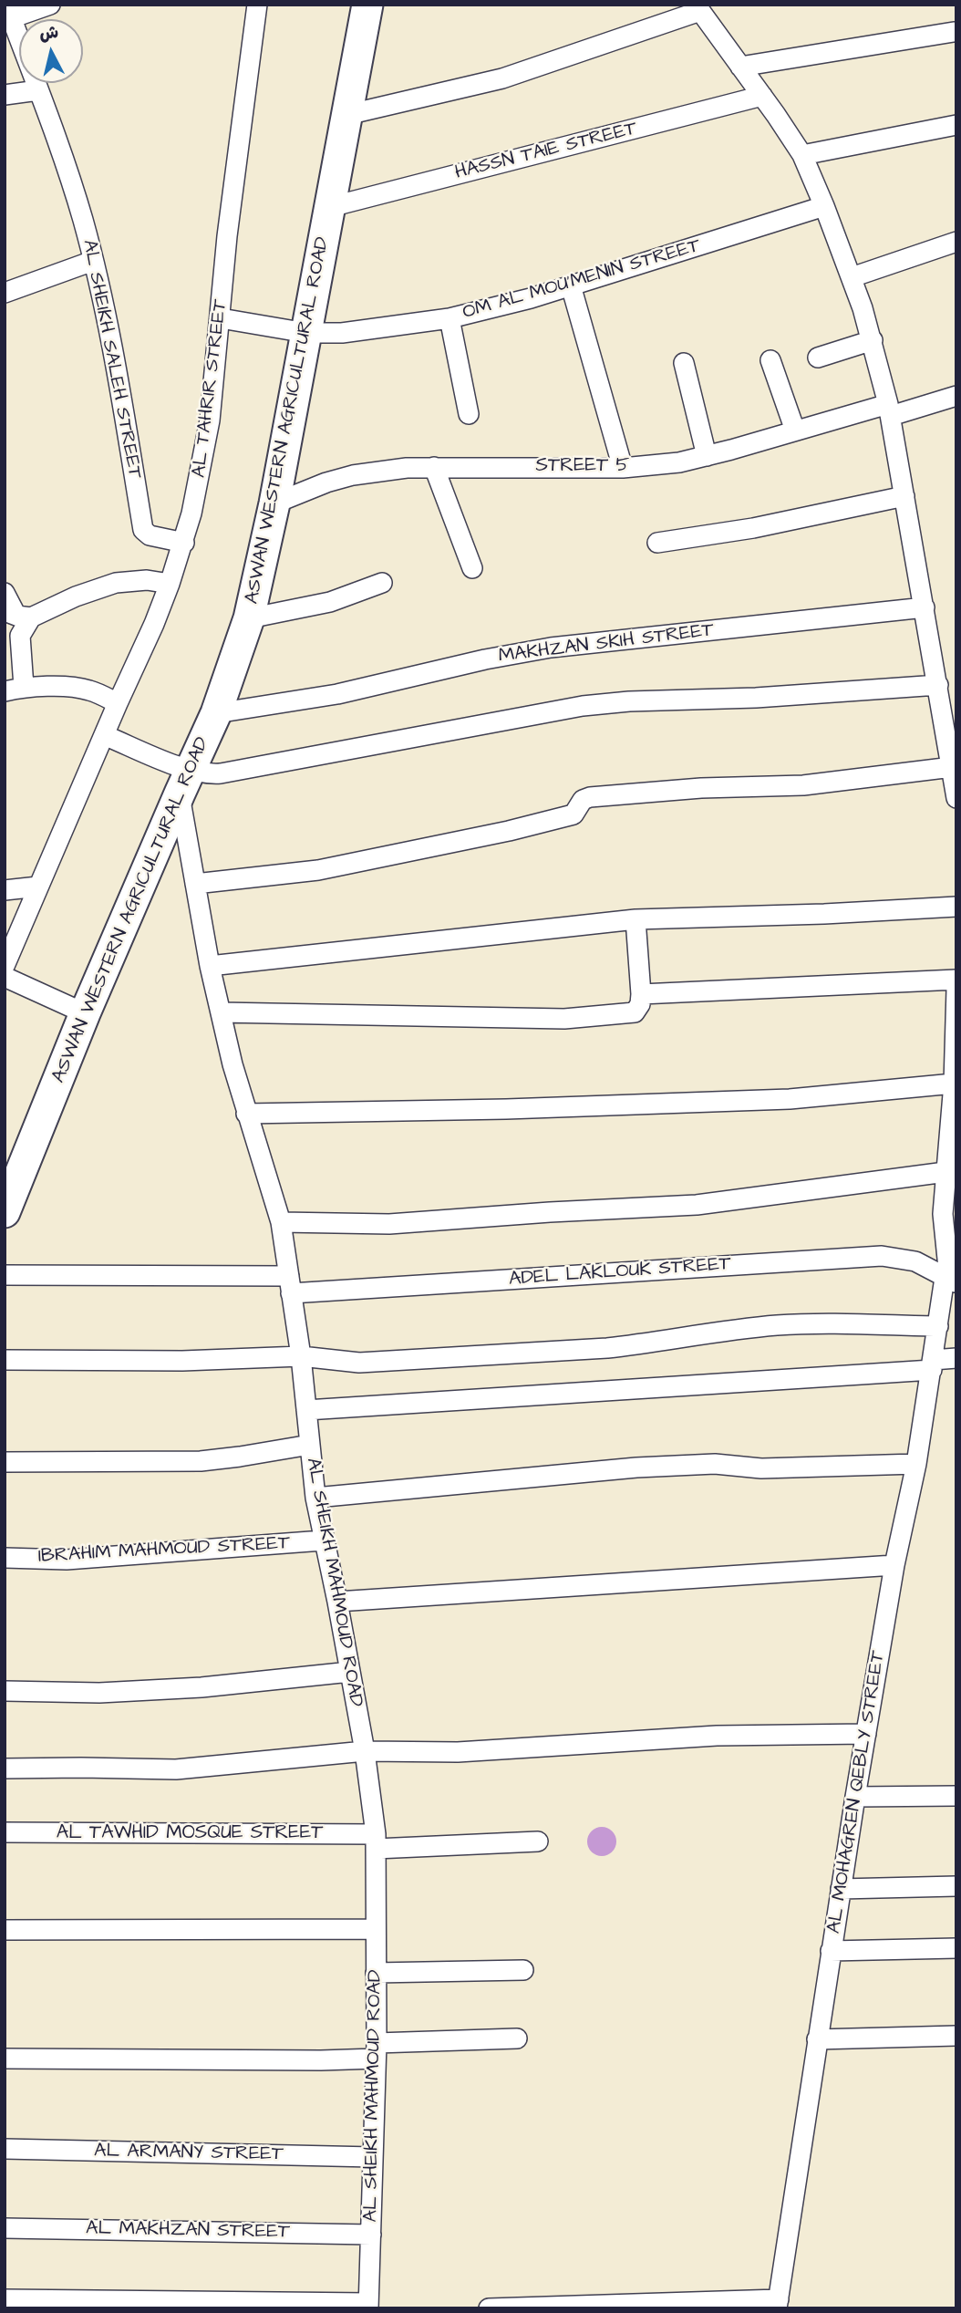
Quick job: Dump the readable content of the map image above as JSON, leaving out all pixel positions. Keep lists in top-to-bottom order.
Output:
{
  "streets": {
    "main road": ["ASWAN WESTERN AGRICULTURAL ROAD"],
    "street": [
      "HASSN TAIE STREET",
      "OM AL MOU'MENIN STREET",
      "AL SHEIKH SALEH STREET",
      "AL TAHRIR STREET",
      "STREET 5",
      "MAKHZAN SKIH STREET",
      "ADEL LAKLOUK STREET",
      "IBRAHIM MAHMOUD STREET",
      "AL SHEIKH MAHMOUD ROAD",
      "AL MOHAGREN QEBLY STREET",
      "AL TAWHID MOSQUE STREET",
      "AL ARMANY STREET",
      "AL MAKHZAN STREET"
    ]
  },
  "crossings": [
    ["HASSN TAIE STREET", "ASWAN WESTERN AGRICULTURAL ROAD"],
    ["OM AL MOU'MENIN STREET", "AL TAHRIR STREET"],
    ["OM AL MOU'MENIN STREET", "ASWAN WESTERN AGRICULTURAL ROAD"],
    ["AL SHEIKH SALEH STREET", "AL TAHRIR STREET"],
    ["ASWAN WESTERN AGRICULTURAL ROAD", "STREET 5"],
    ["ASWAN WESTERN AGRICULTURAL ROAD", "MAKHZAN SKIH STREET"],
    ["ASWAN WESTERN AGRICULTURAL ROAD", "AL SHEIKH MAHMOUD ROAD"],
    ["ADEL LAKLOUK STREET", "AL SHEIKH MAHMOUD ROAD"],
    ["ADEL LAKLOUK STREET", "AL MOHAGREN QEBLY STREET"],
    ["IBRAHIM MAHMOUD STREET", "AL SHEIKH MAHMOUD ROAD"],
    ["AL SHEIKH MAHMOUD ROAD", "AL TAWHID MOSQUE STREET"],
    ["AL SHEIKH MAHMOUD ROAD", "AL ARMANY STREET"],
    ["AL SHEIKH MAHMOUD ROAD", "AL MAKHZAN STREET"]
  ],
  "north": "top"
}
